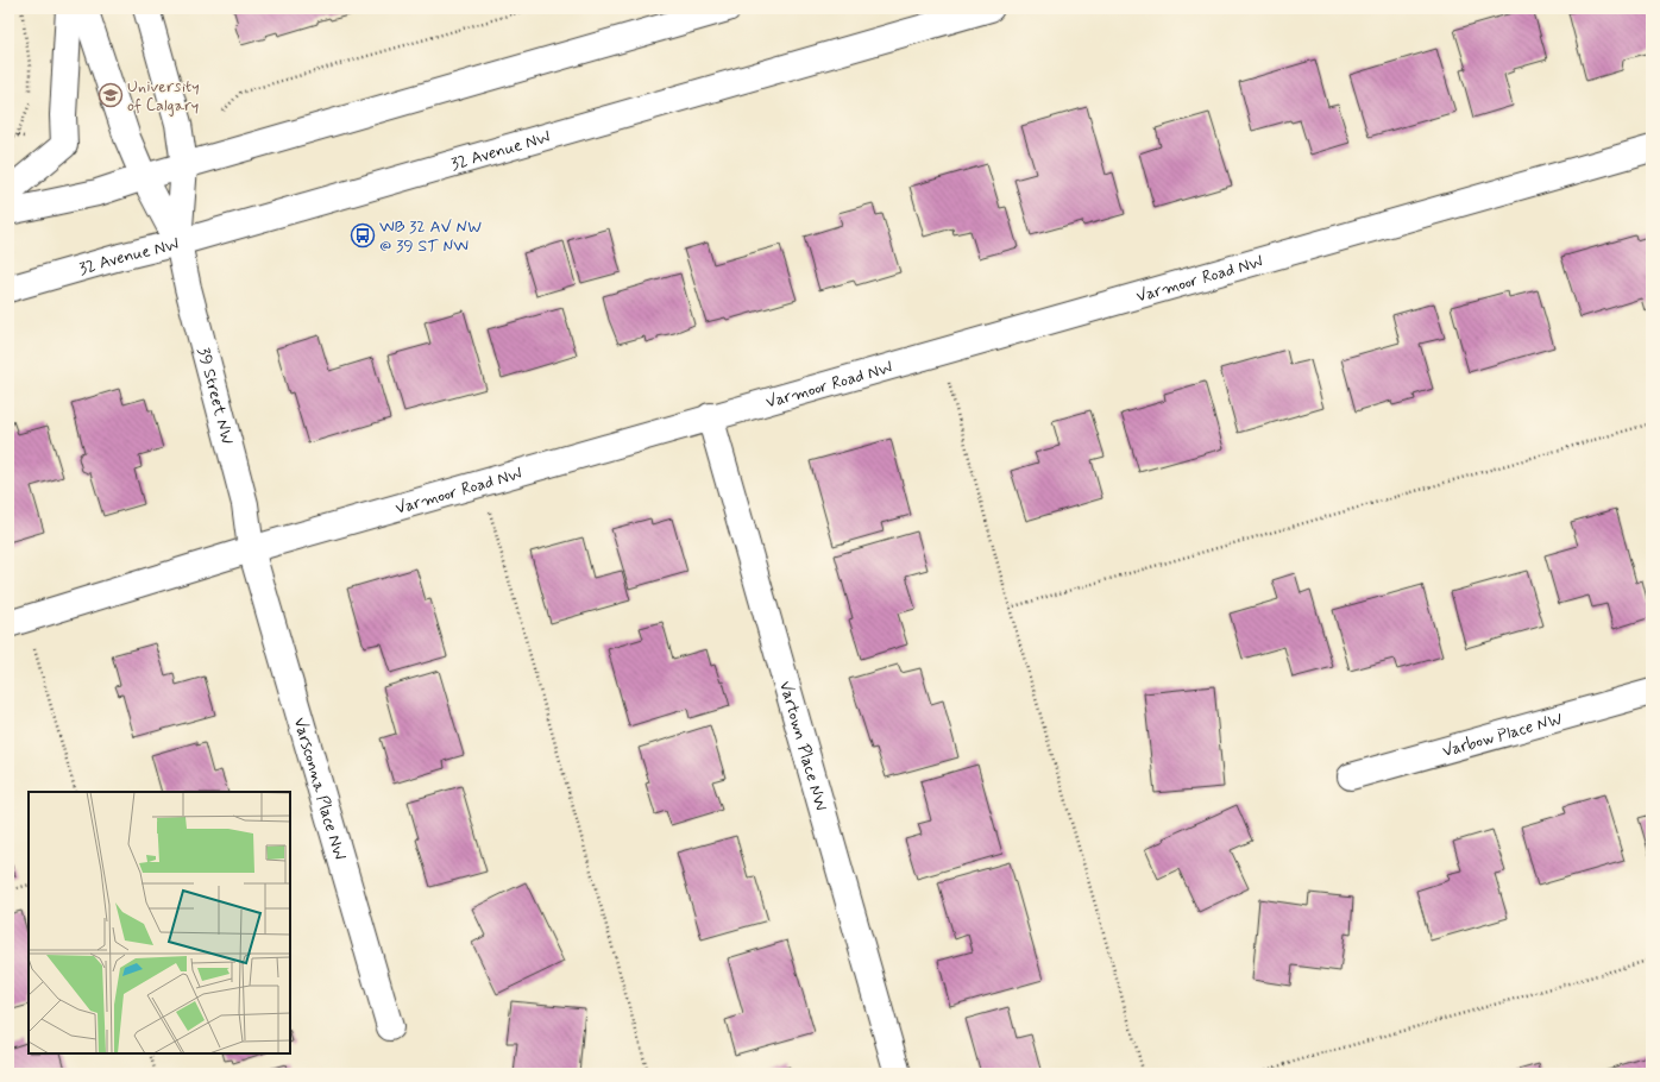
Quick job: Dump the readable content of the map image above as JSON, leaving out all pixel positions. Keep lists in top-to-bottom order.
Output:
{
  "streets": {
    "street": [
      "32 Avenue NW",
      "Varmoor Road NW",
      "39 Street NW",
      "Varbow Place NW",
      "Vartown Place NW",
      "Varsconna Place NW"
    ]
  },
  "crossings": [
    ["32 Avenue NW", "39 Street NW"],
    ["Varmoor Road NW", "39 Street NW"],
    ["Varmoor Road NW", "Vartown Place NW"],
    ["Varmoor Road NW", "Varsconna Place NW"],
    ["39 Street NW", "Varsconna Place NW"]
  ],
  "places": {
    "school or university": ["University of Calgary"],
    "bus stop": ["WB 32 AV NW @ 39 ST NW"]
  }
}
